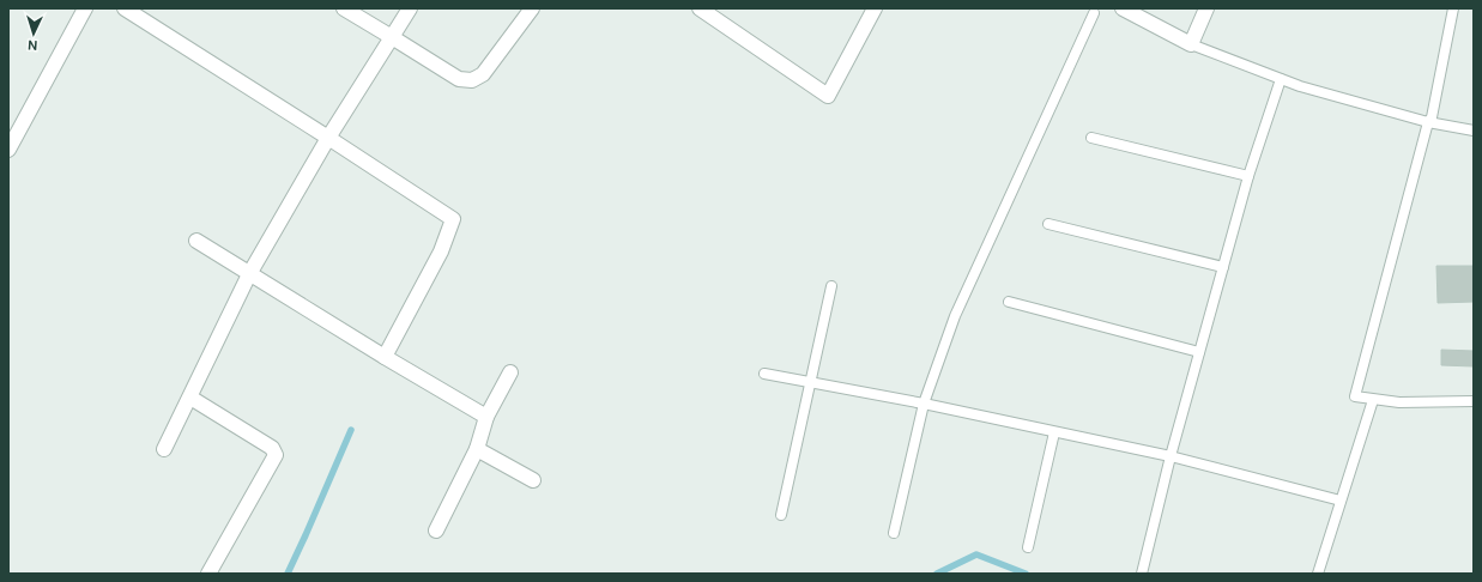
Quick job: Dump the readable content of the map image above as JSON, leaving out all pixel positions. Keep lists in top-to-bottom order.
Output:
{
  "north": "bottom"
}
